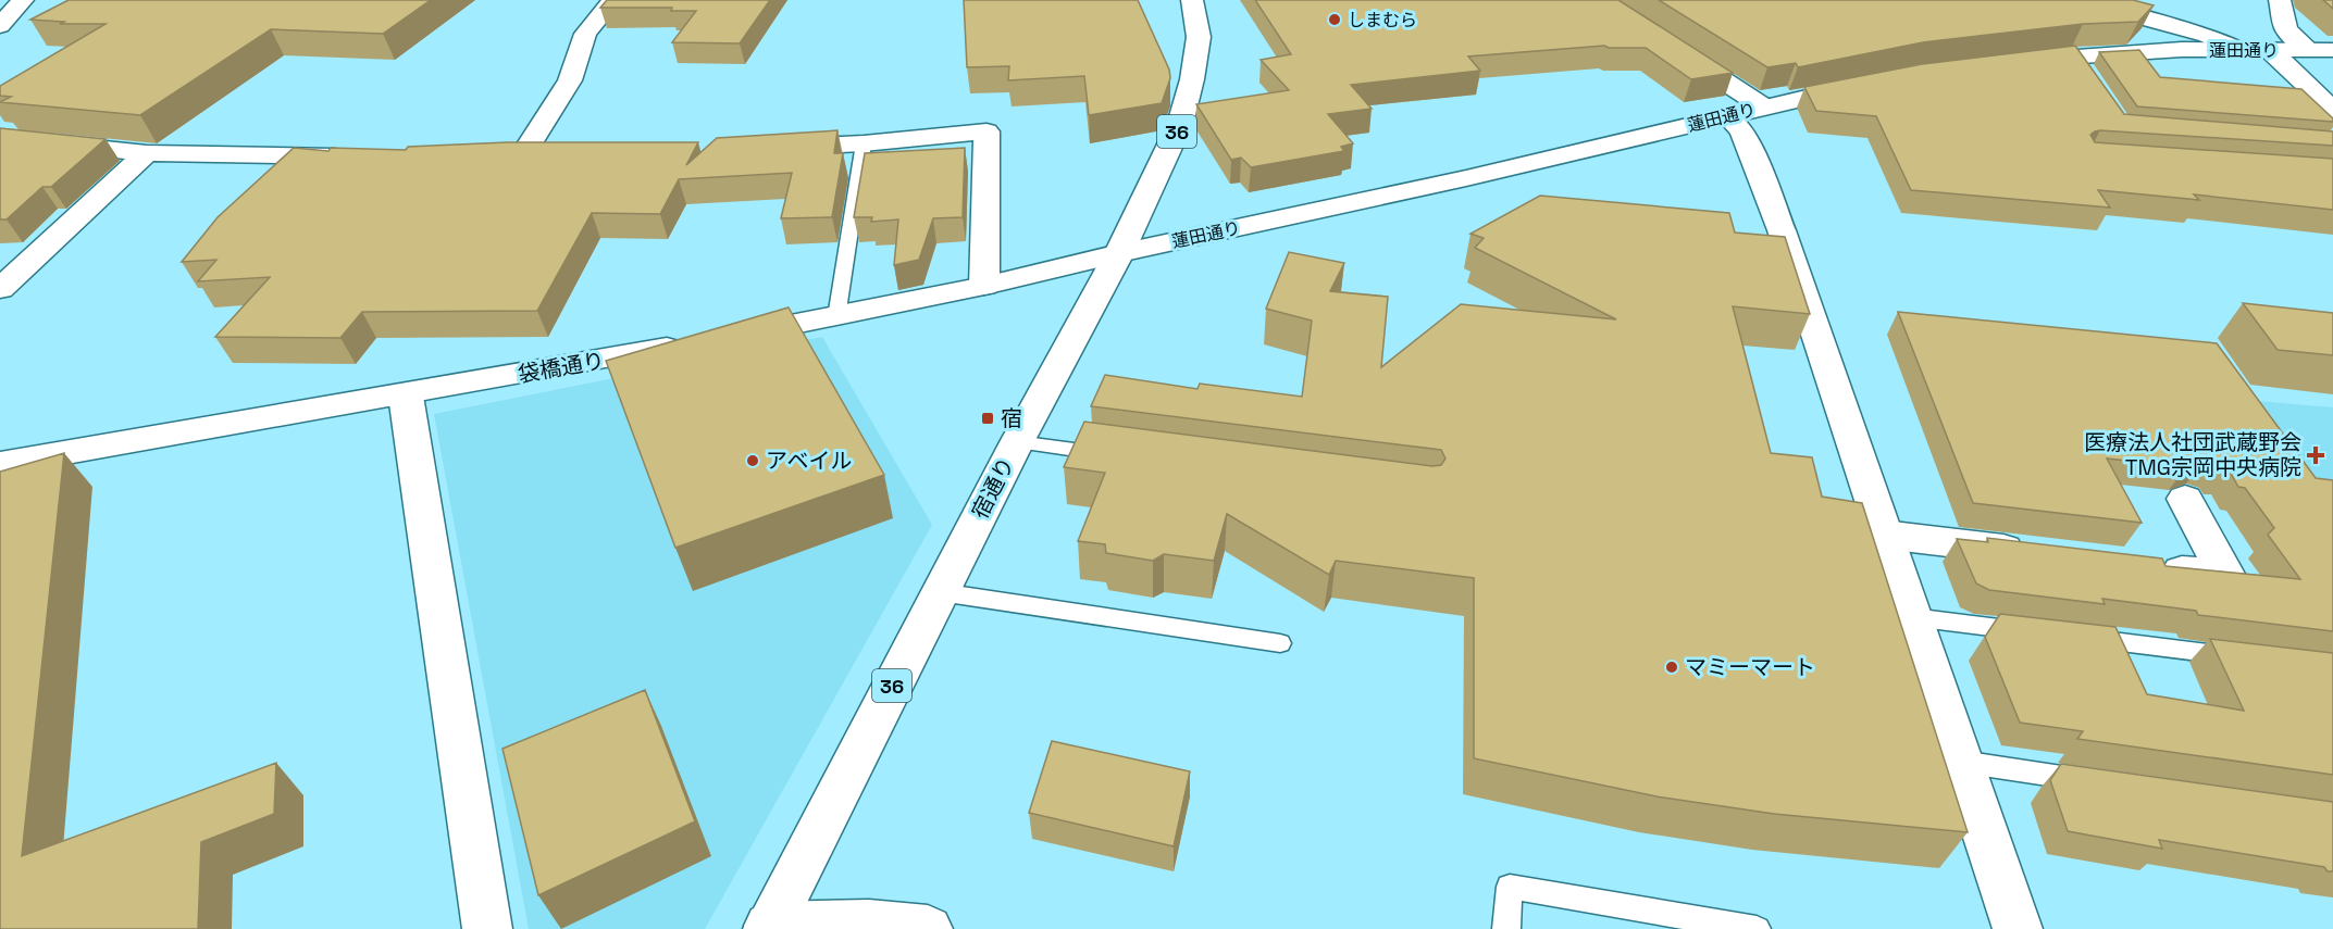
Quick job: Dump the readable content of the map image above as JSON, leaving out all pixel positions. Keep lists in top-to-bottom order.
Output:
{
  "streets": {
    "street": [
      "蓮田通り",
      "36",
      "袋橋通り",
      "宿通り"
    ]
  },
  "crossings": [
    ["蓮田通り", "袋橋通り"],
    ["蓮田通り", "宿通り"],
    ["袋橋通り", "宿通り"]
  ],
  "places": {
    "other": ["しまむら", "アベイル", "マミーマート"],
    "transit": ["宿"],
    "health": ["医療法人社団武蔵野会 TMG宗岡中央病院"]
  }
}
